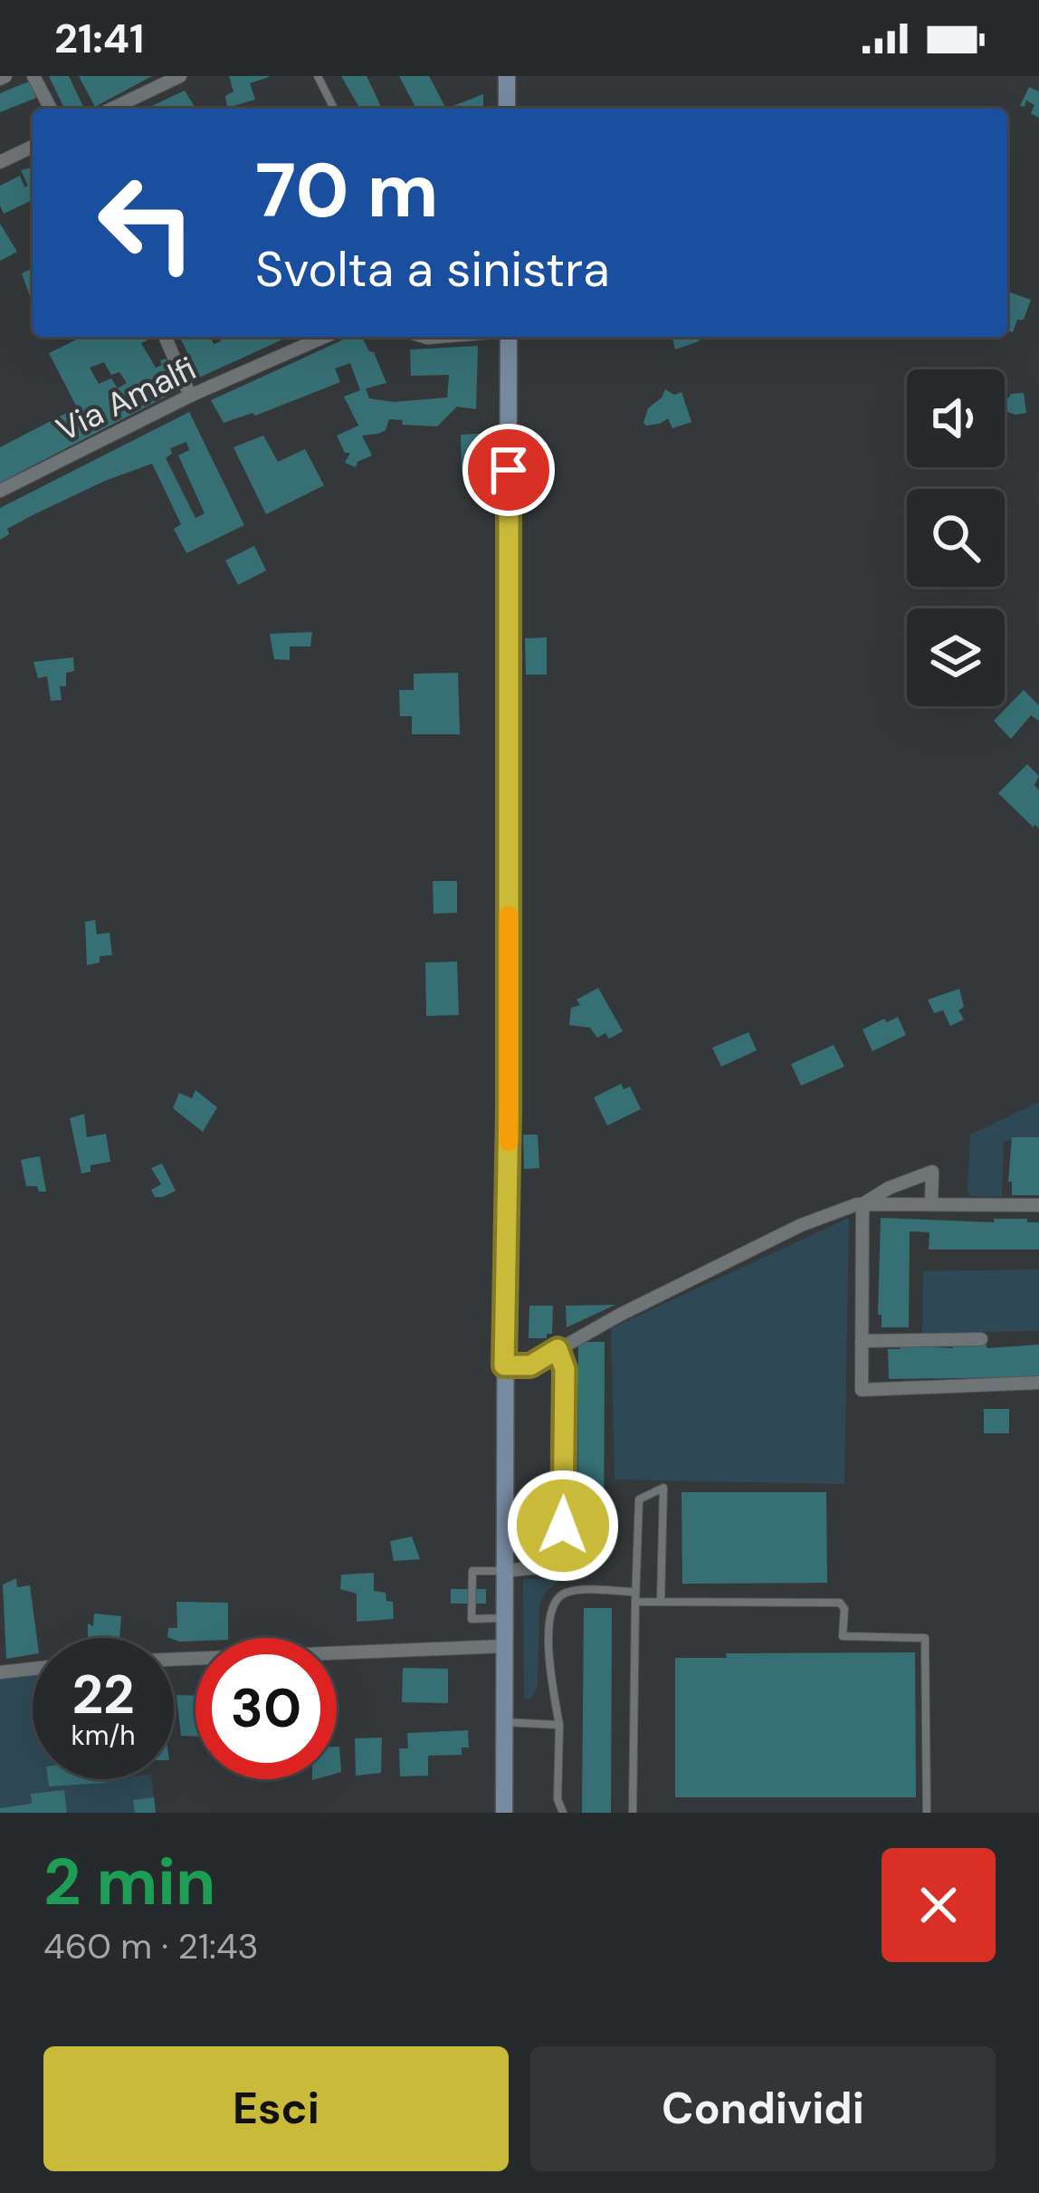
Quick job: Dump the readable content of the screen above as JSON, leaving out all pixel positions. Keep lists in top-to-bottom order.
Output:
{
  "streets": {
    "street": ["Via Amalfi"]
  },
  "page": {
    "status": "21:41",
    "turn": ["70 m", "Svolta a sinistra"],
    "speed": "22 km/h",
    "limit": "30",
    "heading": ["2 min", "460 m · 21:43"],
    "buttons": ["Esci", "Condividi"]
  }
}
